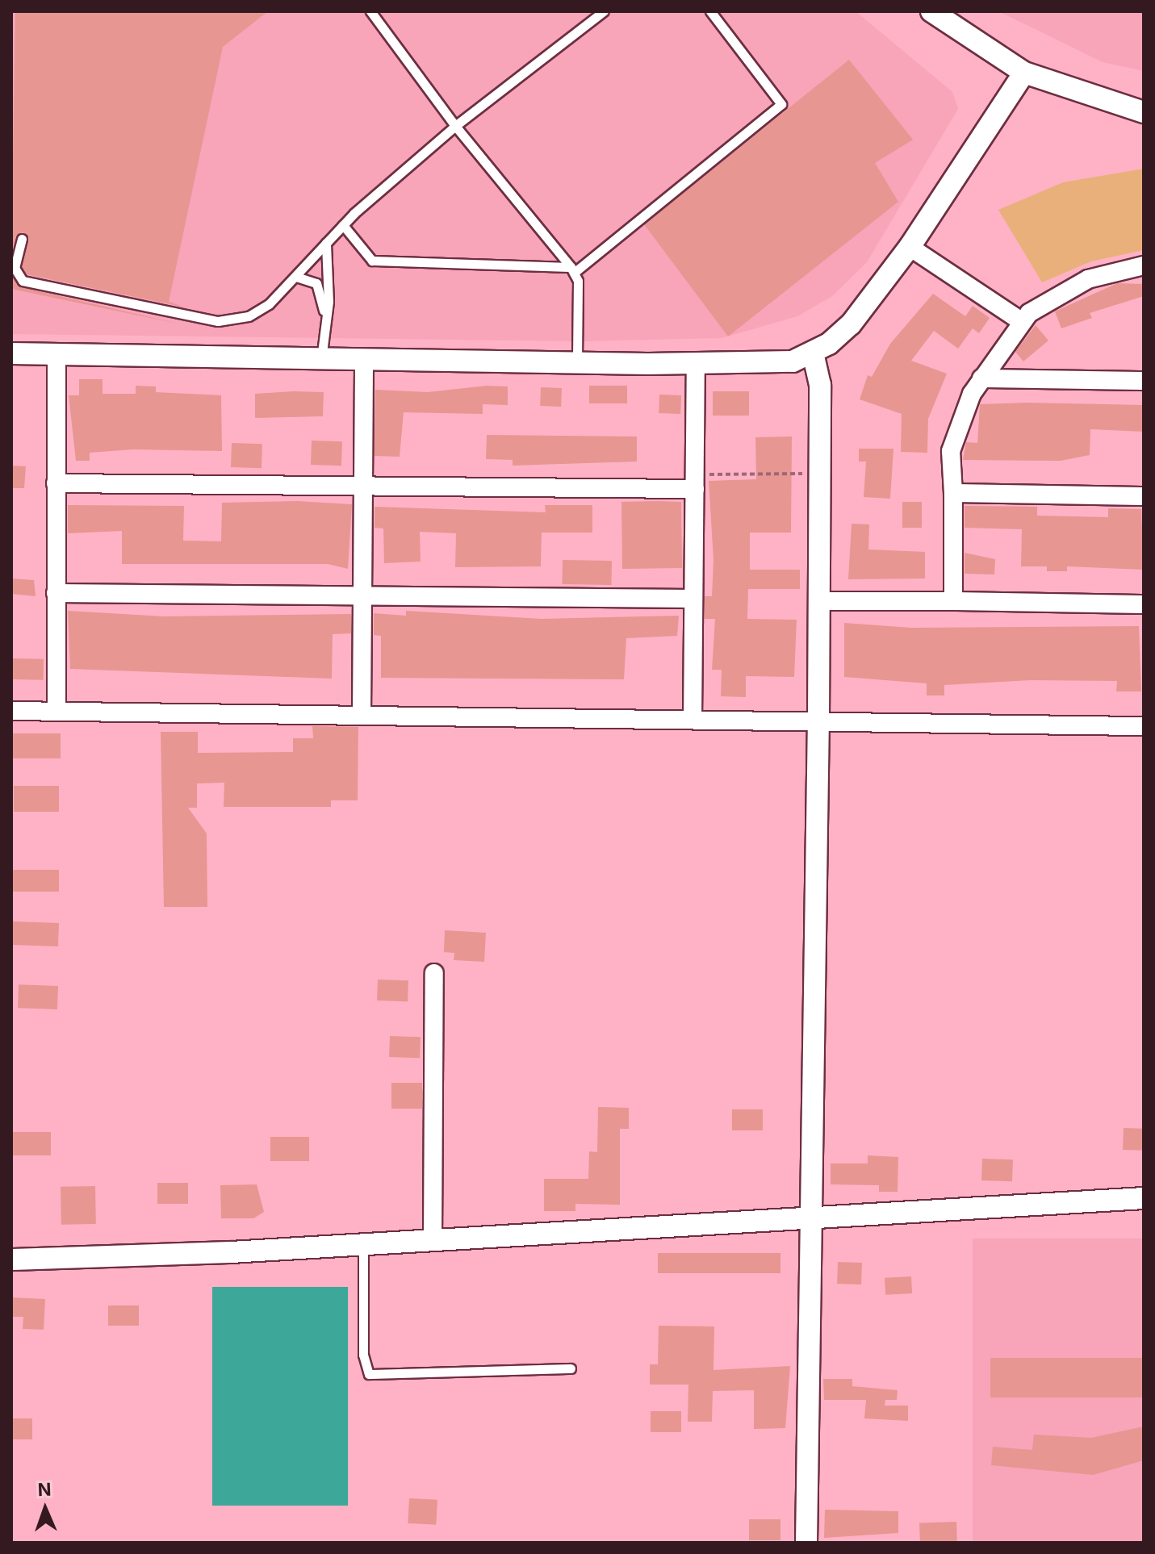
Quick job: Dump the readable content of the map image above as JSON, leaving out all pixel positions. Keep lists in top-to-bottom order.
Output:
{
  "north": "top"
}
